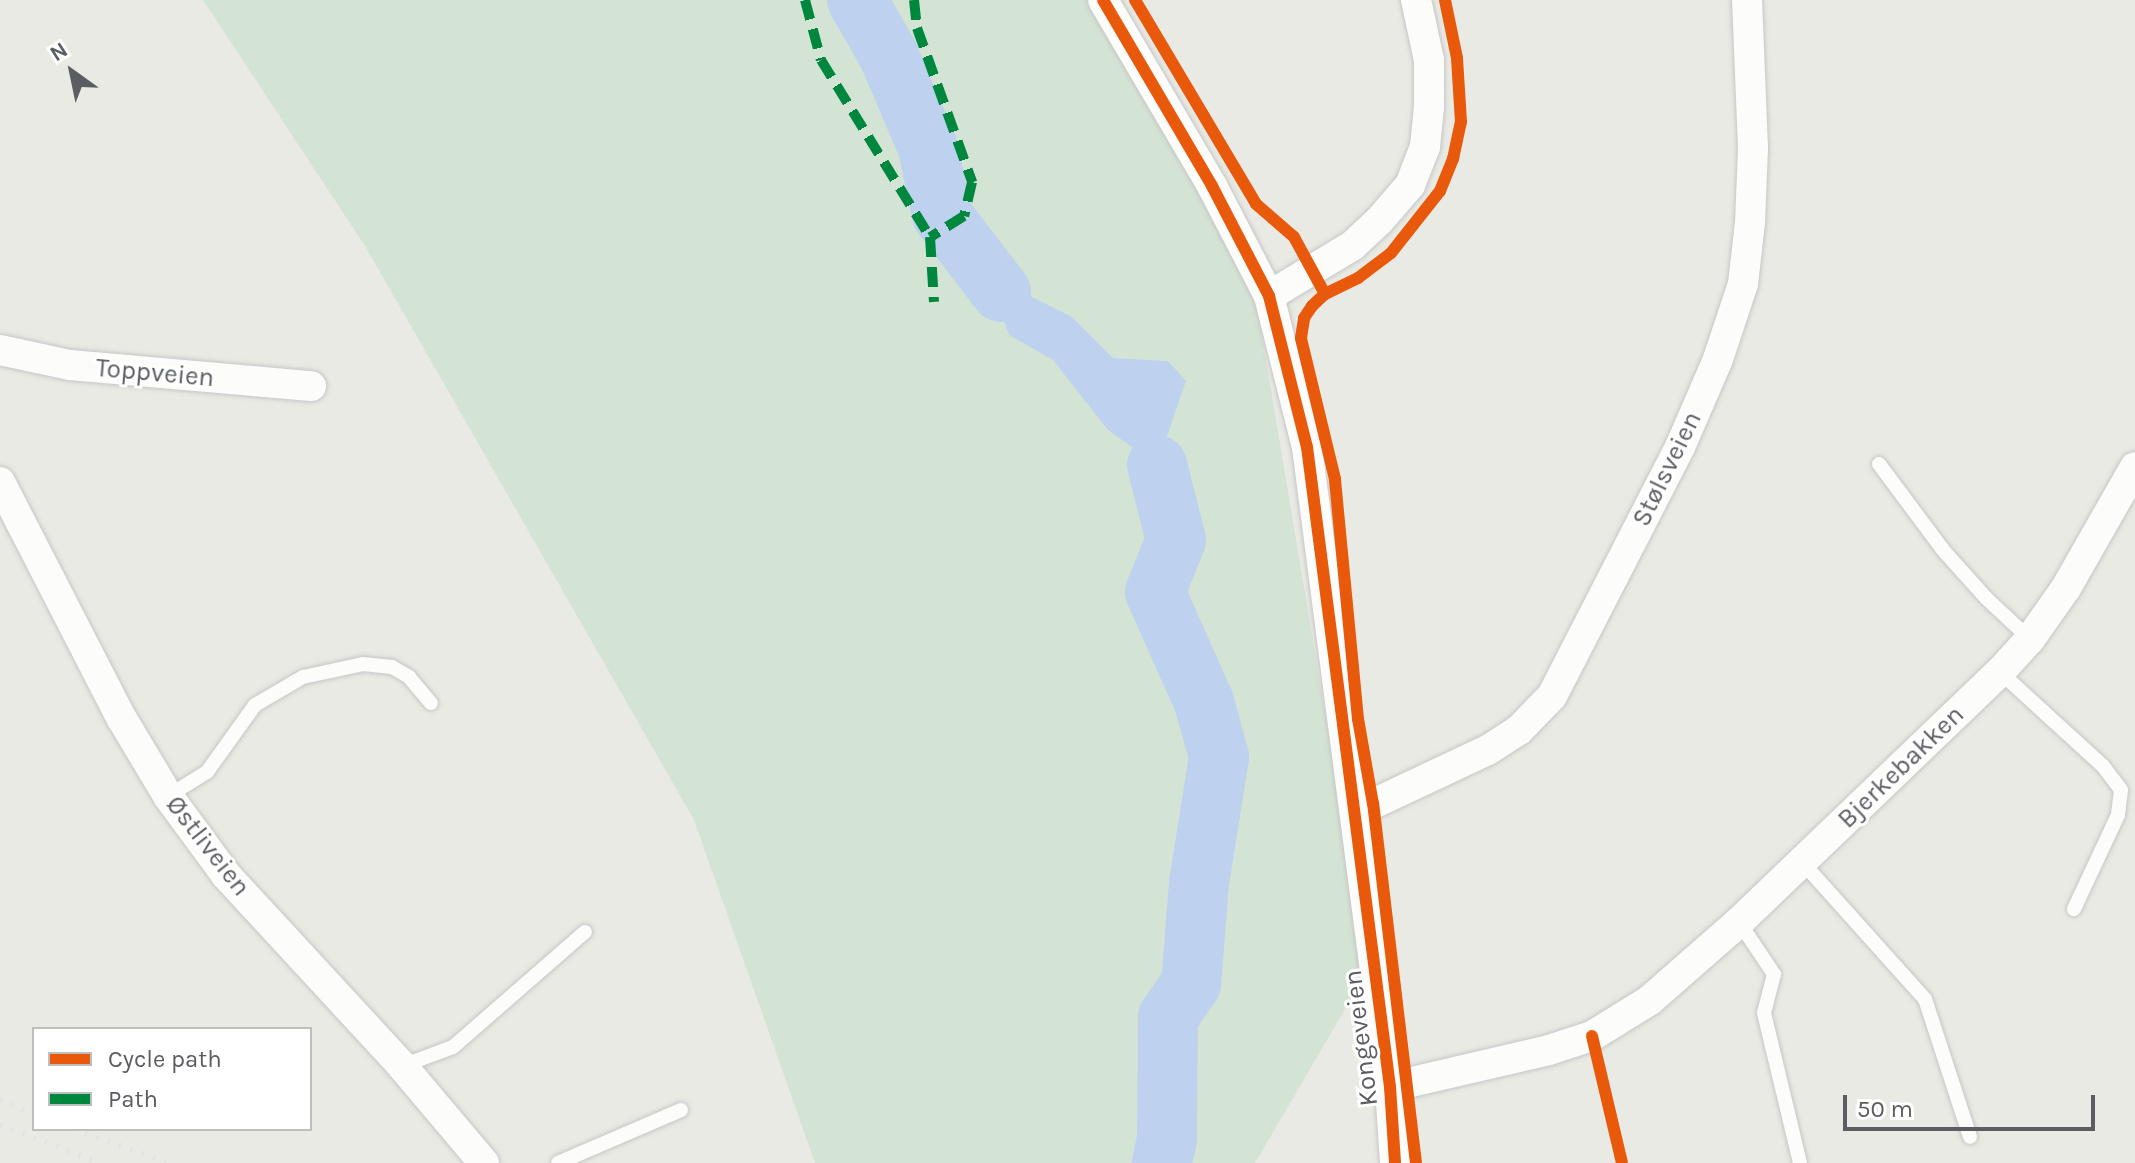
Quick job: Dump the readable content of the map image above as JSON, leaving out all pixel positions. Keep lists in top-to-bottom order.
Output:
{
  "streets": {
    "street": [
      "Toppveien",
      "Stølsveien",
      "Bjerkebakken",
      "Østliveien",
      "Kongeveien"
    ]
  },
  "crossings": [
    ["Stølsveien", "Kongeveien"],
    ["Bjerkebakken", "Kongeveien"]
  ],
  "legend": ["Cycle path", "Path"],
  "scale_bar": "50 m",
  "north": "top left"
}
